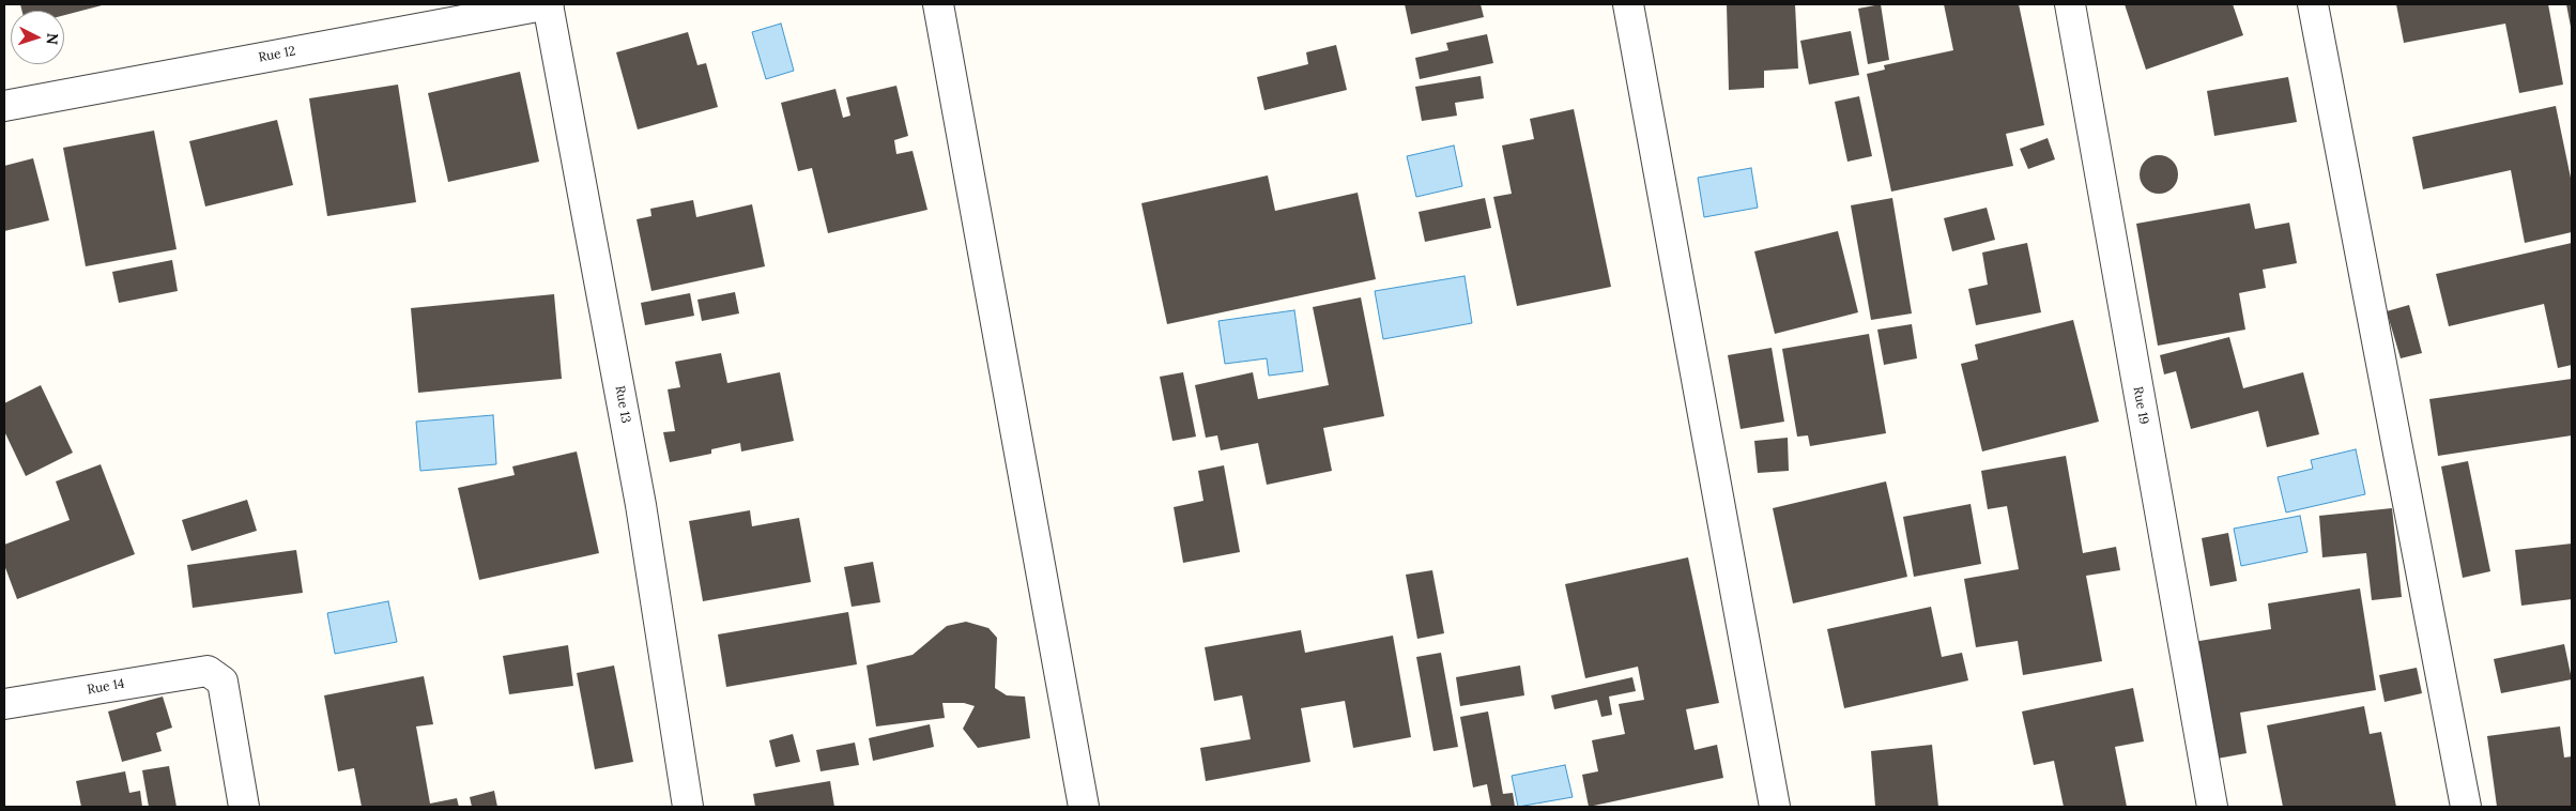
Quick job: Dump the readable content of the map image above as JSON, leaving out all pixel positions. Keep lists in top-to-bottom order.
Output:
{
  "streets": {
    "street": [
      "Rue 12",
      "Rue 13",
      "Rue 19",
      "Rue 14"
    ]
  },
  "crossings": [
    ["Rue 12", "Rue 13"]
  ],
  "north": "right"
}
